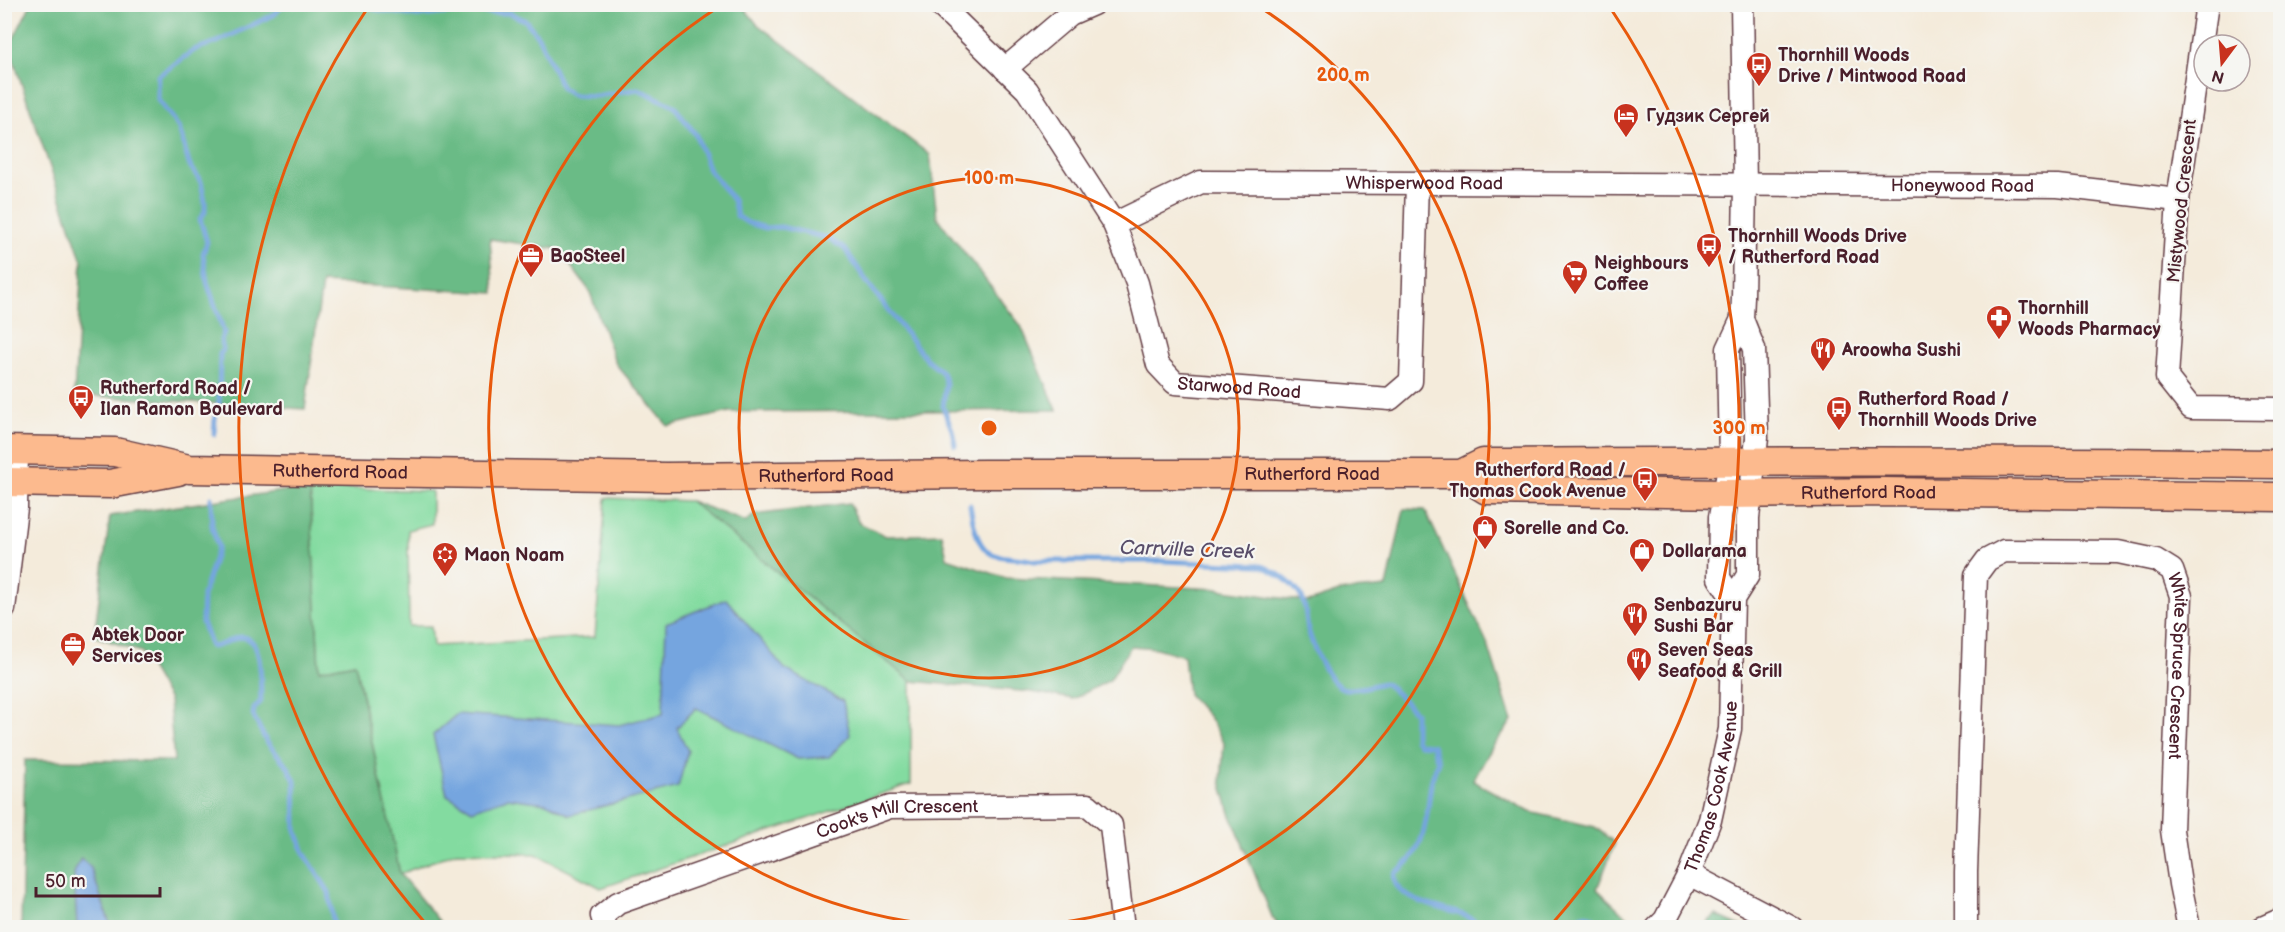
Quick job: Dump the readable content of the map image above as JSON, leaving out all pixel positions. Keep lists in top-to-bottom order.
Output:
{
  "streets": {
    "main road": ["Rutherford Road"],
    "street": [
      "Whisperwood Road",
      "Honeywood Road",
      "Mistywood Crescent",
      "Starwood Road",
      "White Spruce Crescent",
      "Thomas Cook Avenue",
      "Cook's Mill Crescent"
    ]
  },
  "crossings": [
    ["Whisperwood Road", "Honeywood Road"],
    ["Whisperwood Road", "Starwood Road"],
    ["Whisperwood Road", "Thomas Cook Avenue"],
    ["Honeywood Road", "Mistywood Crescent"],
    ["Honeywood Road", "Thomas Cook Avenue"],
    ["Rutherford Road", "Thomas Cook Avenue"]
  ],
  "water": ["Carrville Creek"],
  "places": {
    "bus stop": [
      "Thornhill Woods Drive / Mintwood Road",
      "Thornhill Woods Drive / Rutherford Road",
      "Rutherford Road / Ilan Ramon Boulevard",
      "Rutherford Road / Thornhill Woods Drive",
      "Rutherford Road / Thomas Cook Avenue"
    ],
    "hotel": ["Гудзик Сергей"],
    "office": ["BaoSteel", "Abtek Door Services"],
    "supermarket": ["Neighbours Coffee"],
    "pharmacy": ["Thornhill Woods Pharmacy"],
    "restaurant": ["Aroowha Sushi", "Senbazuru Sushi Bar", "Seven Seas Seafood & Grill"],
    "shop": ["Sorelle and Co.", "Dollarama"],
    "synagogue": ["Maon Noam"]
  },
  "scale_bar": "50 m",
  "north": "bottom",
  "rings": ["200 m", "100 m", "300 m"]
}
